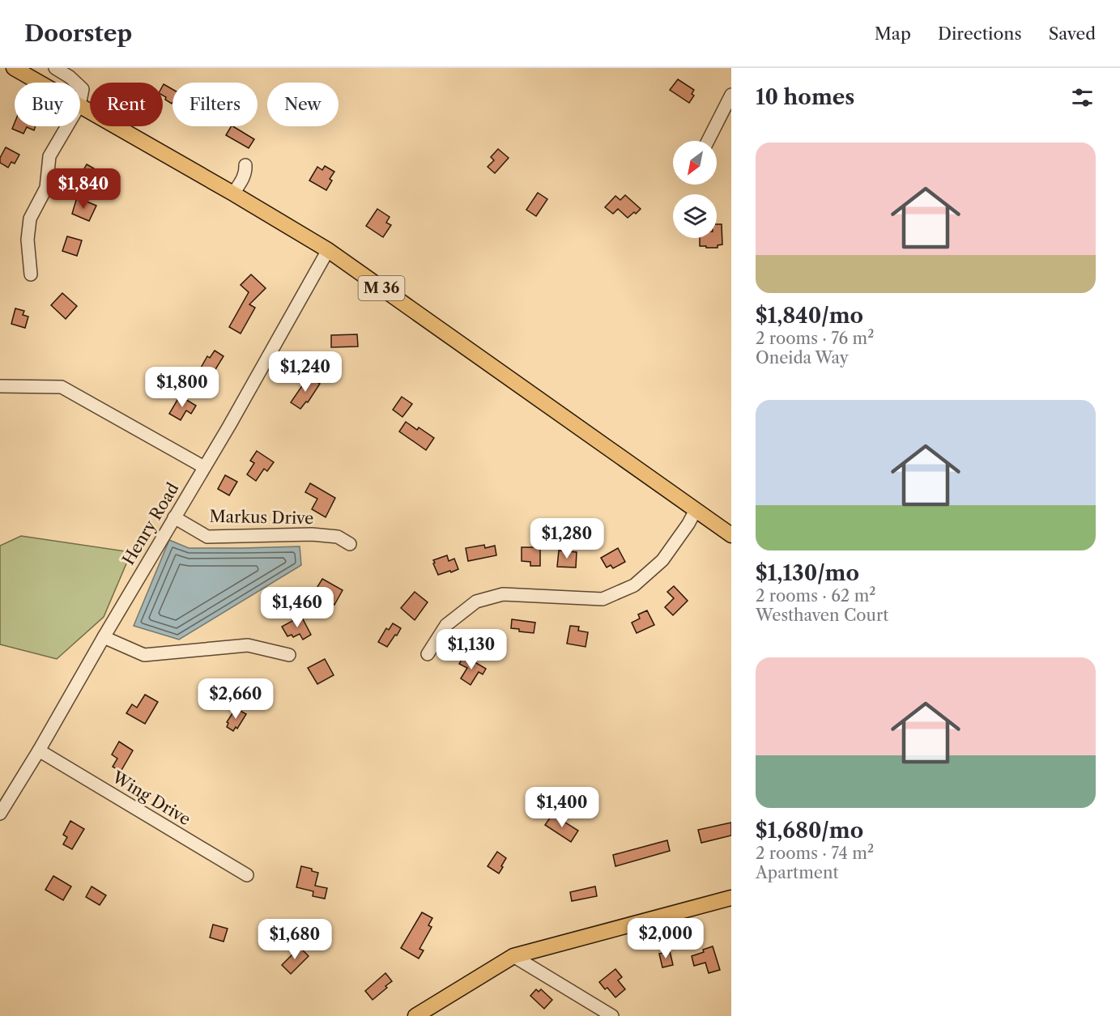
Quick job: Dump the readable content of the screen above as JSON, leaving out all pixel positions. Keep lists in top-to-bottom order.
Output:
{
  "streets": {
    "main road": ["M 36"],
    "street": ["Markus Drive", "Henry Road", "Wing Drive"]
  },
  "crossings": [
    ["M 36", "Henry Road"],
    ["Markus Drive", "Henry Road"],
    ["Henry Road", "Wing Drive"]
  ],
  "north": "bottom left",
  "page": {
    "header": "Doorstep",
    "nav": ["Map", "Directions", "Saved"],
    "heading": "10 homes",
    "chip": [
      "Buy",
      "Rent",
      "Filters",
      "New"
    ],
    "list": [
      {
        "name": "$1,840/mo",
        "note": "2 rooms · 76 m² · Oneida Way"
      },
      {
        "name": "$1,130/mo",
        "note": "2 rooms · 62 m² · Westhaven Court"
      },
      {
        "name": "$1,680/mo",
        "note": "2 rooms · 74 m² · Apartment"
      }
    ],
    "price": [
      "$1,840",
      "$1,240",
      "$1,800",
      "$1,280",
      "$1,460",
      "$1,130",
      "$2,660",
      "$1,400",
      "$2,000",
      "$1,680"
    ]
  }
}
